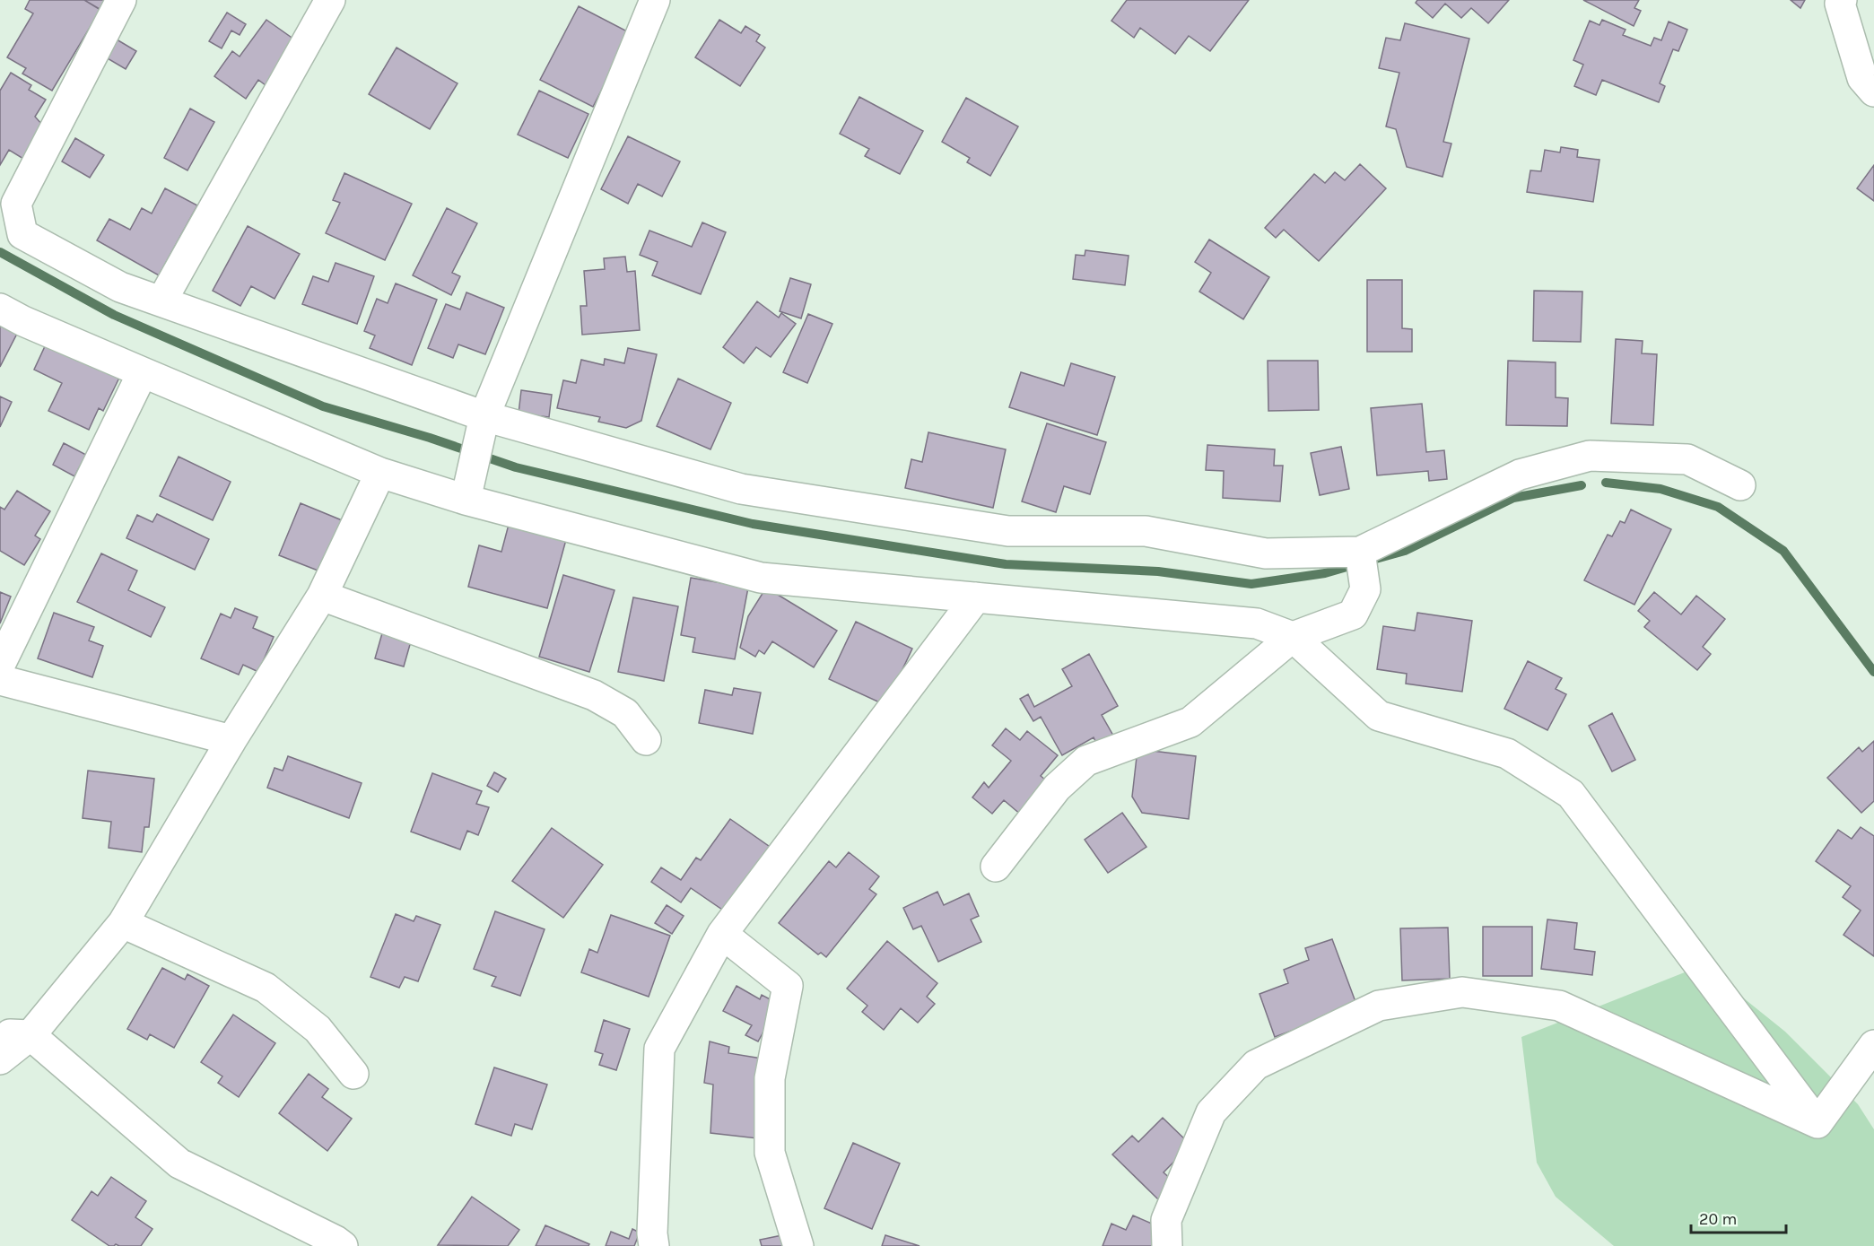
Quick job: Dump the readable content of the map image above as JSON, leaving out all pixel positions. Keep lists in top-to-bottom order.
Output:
{
  "scale_bar": "20 m"
}
